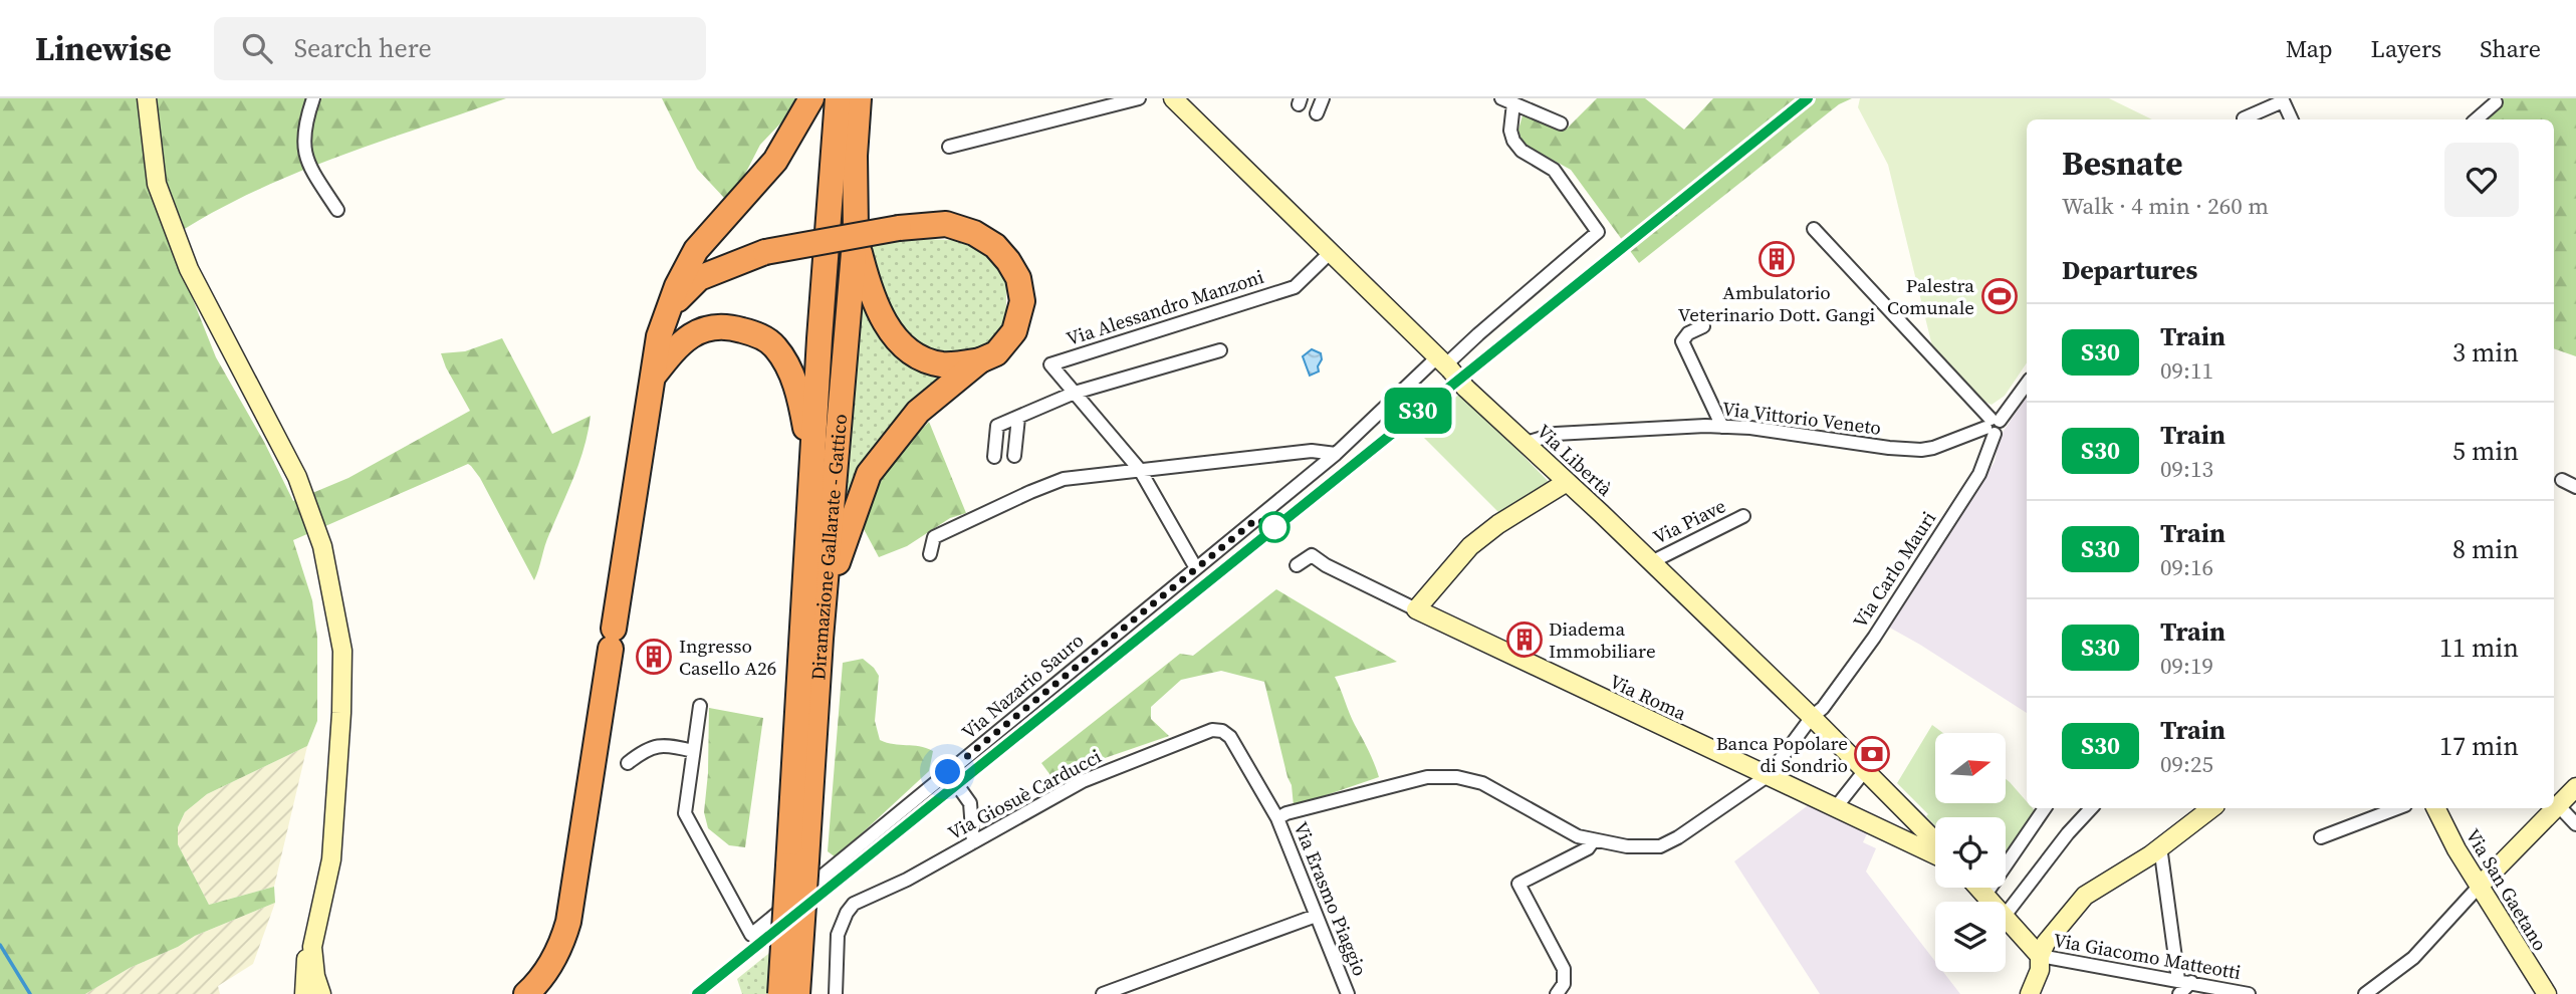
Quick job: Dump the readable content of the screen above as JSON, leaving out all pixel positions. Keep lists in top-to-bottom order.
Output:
{
  "streets": {
    "highway": ["Diramazione Gallarate - Gattico"],
    "street": [
      "Via Alessandro Manzoni",
      "Via Vittorio Veneto",
      "Via Libertà",
      "Via Piave",
      "Via Carlo Mauri",
      "Via Nazario Sauro",
      "Via Roma",
      "Via Giosuè Carducci",
      "Via San Gaetano",
      "Via Erasmo Piaggio",
      "Via Giacomo Matteotti"
    ]
  },
  "crossings": [
    ["Via Alessandro Manzoni", "Via Libertà"],
    ["Via Alessandro Manzoni", "Via Nazario Sauro"],
    ["Via Vittorio Veneto", "Via Libertà"],
    ["Via Vittorio Veneto", "Via Carlo Mauri"],
    ["Via Libertà", "Via Piave"],
    ["Via Libertà", "Via Carlo Mauri"],
    ["Via Libertà", "Via Nazario Sauro"],
    ["Via Carlo Mauri", "Via Roma"],
    ["Via Giosuè Carducci", "Via Erasmo Piaggio"]
  ],
  "places": {
    "building": ["Ambulatorio Veterinario Dott. Gangi", "Diadema Immobiliare", "Ingresso Casello A26"],
    "sports": ["Palestra Comunale"],
    "bank": ["Banca Popolare di Sondrio"]
  },
  "north": "right",
  "page": {
    "header": "Linewise",
    "search": "Search here",
    "nav": ["Map", "Layers", "Share"],
    "on_map": "S30",
    "heading": [
      ["Besnate", "Walk · 4 min · 260 m"],
      "Departures"
    ],
    "list": [
      {
        "mark": "S30",
        "name": "Train",
        "note": "09:11",
        "value": "3 min"
      },
      {
        "mark": "S30",
        "name": "Train",
        "note": "09:13",
        "value": "5 min"
      },
      {
        "mark": "S30",
        "name": "Train",
        "note": "09:16",
        "value": "8 min"
      },
      {
        "mark": "S30",
        "name": "Train",
        "note": "09:19",
        "value": "11 min"
      },
      {
        "mark": "S30",
        "name": "Train",
        "note": "09:25",
        "value": "17 min"
      }
    ]
  }
}
